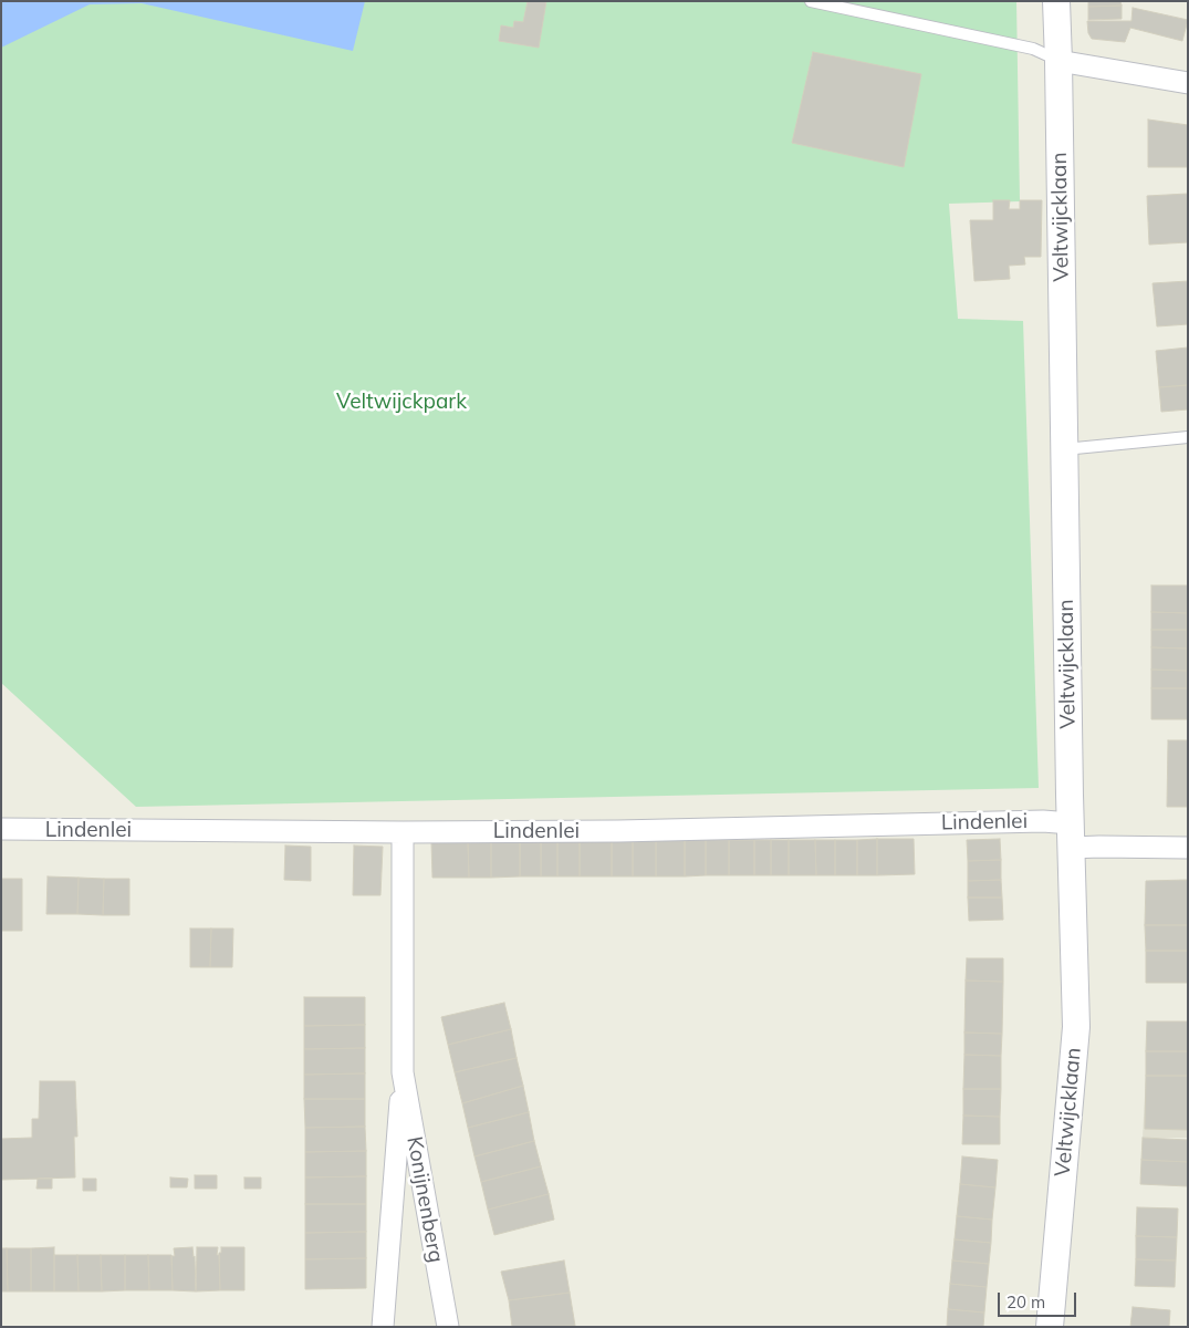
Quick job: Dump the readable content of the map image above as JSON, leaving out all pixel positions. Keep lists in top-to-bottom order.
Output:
{
  "streets": {
    "street": ["Veltwijcklaan", "Lindenlei", "Konijnenberg"]
  },
  "crossings": [
    ["Veltwijcklaan", "Lindenlei"],
    ["Lindenlei", "Konijnenberg"]
  ],
  "parks": ["Veltwijckpark"],
  "scale_bar": "20 m"
}
